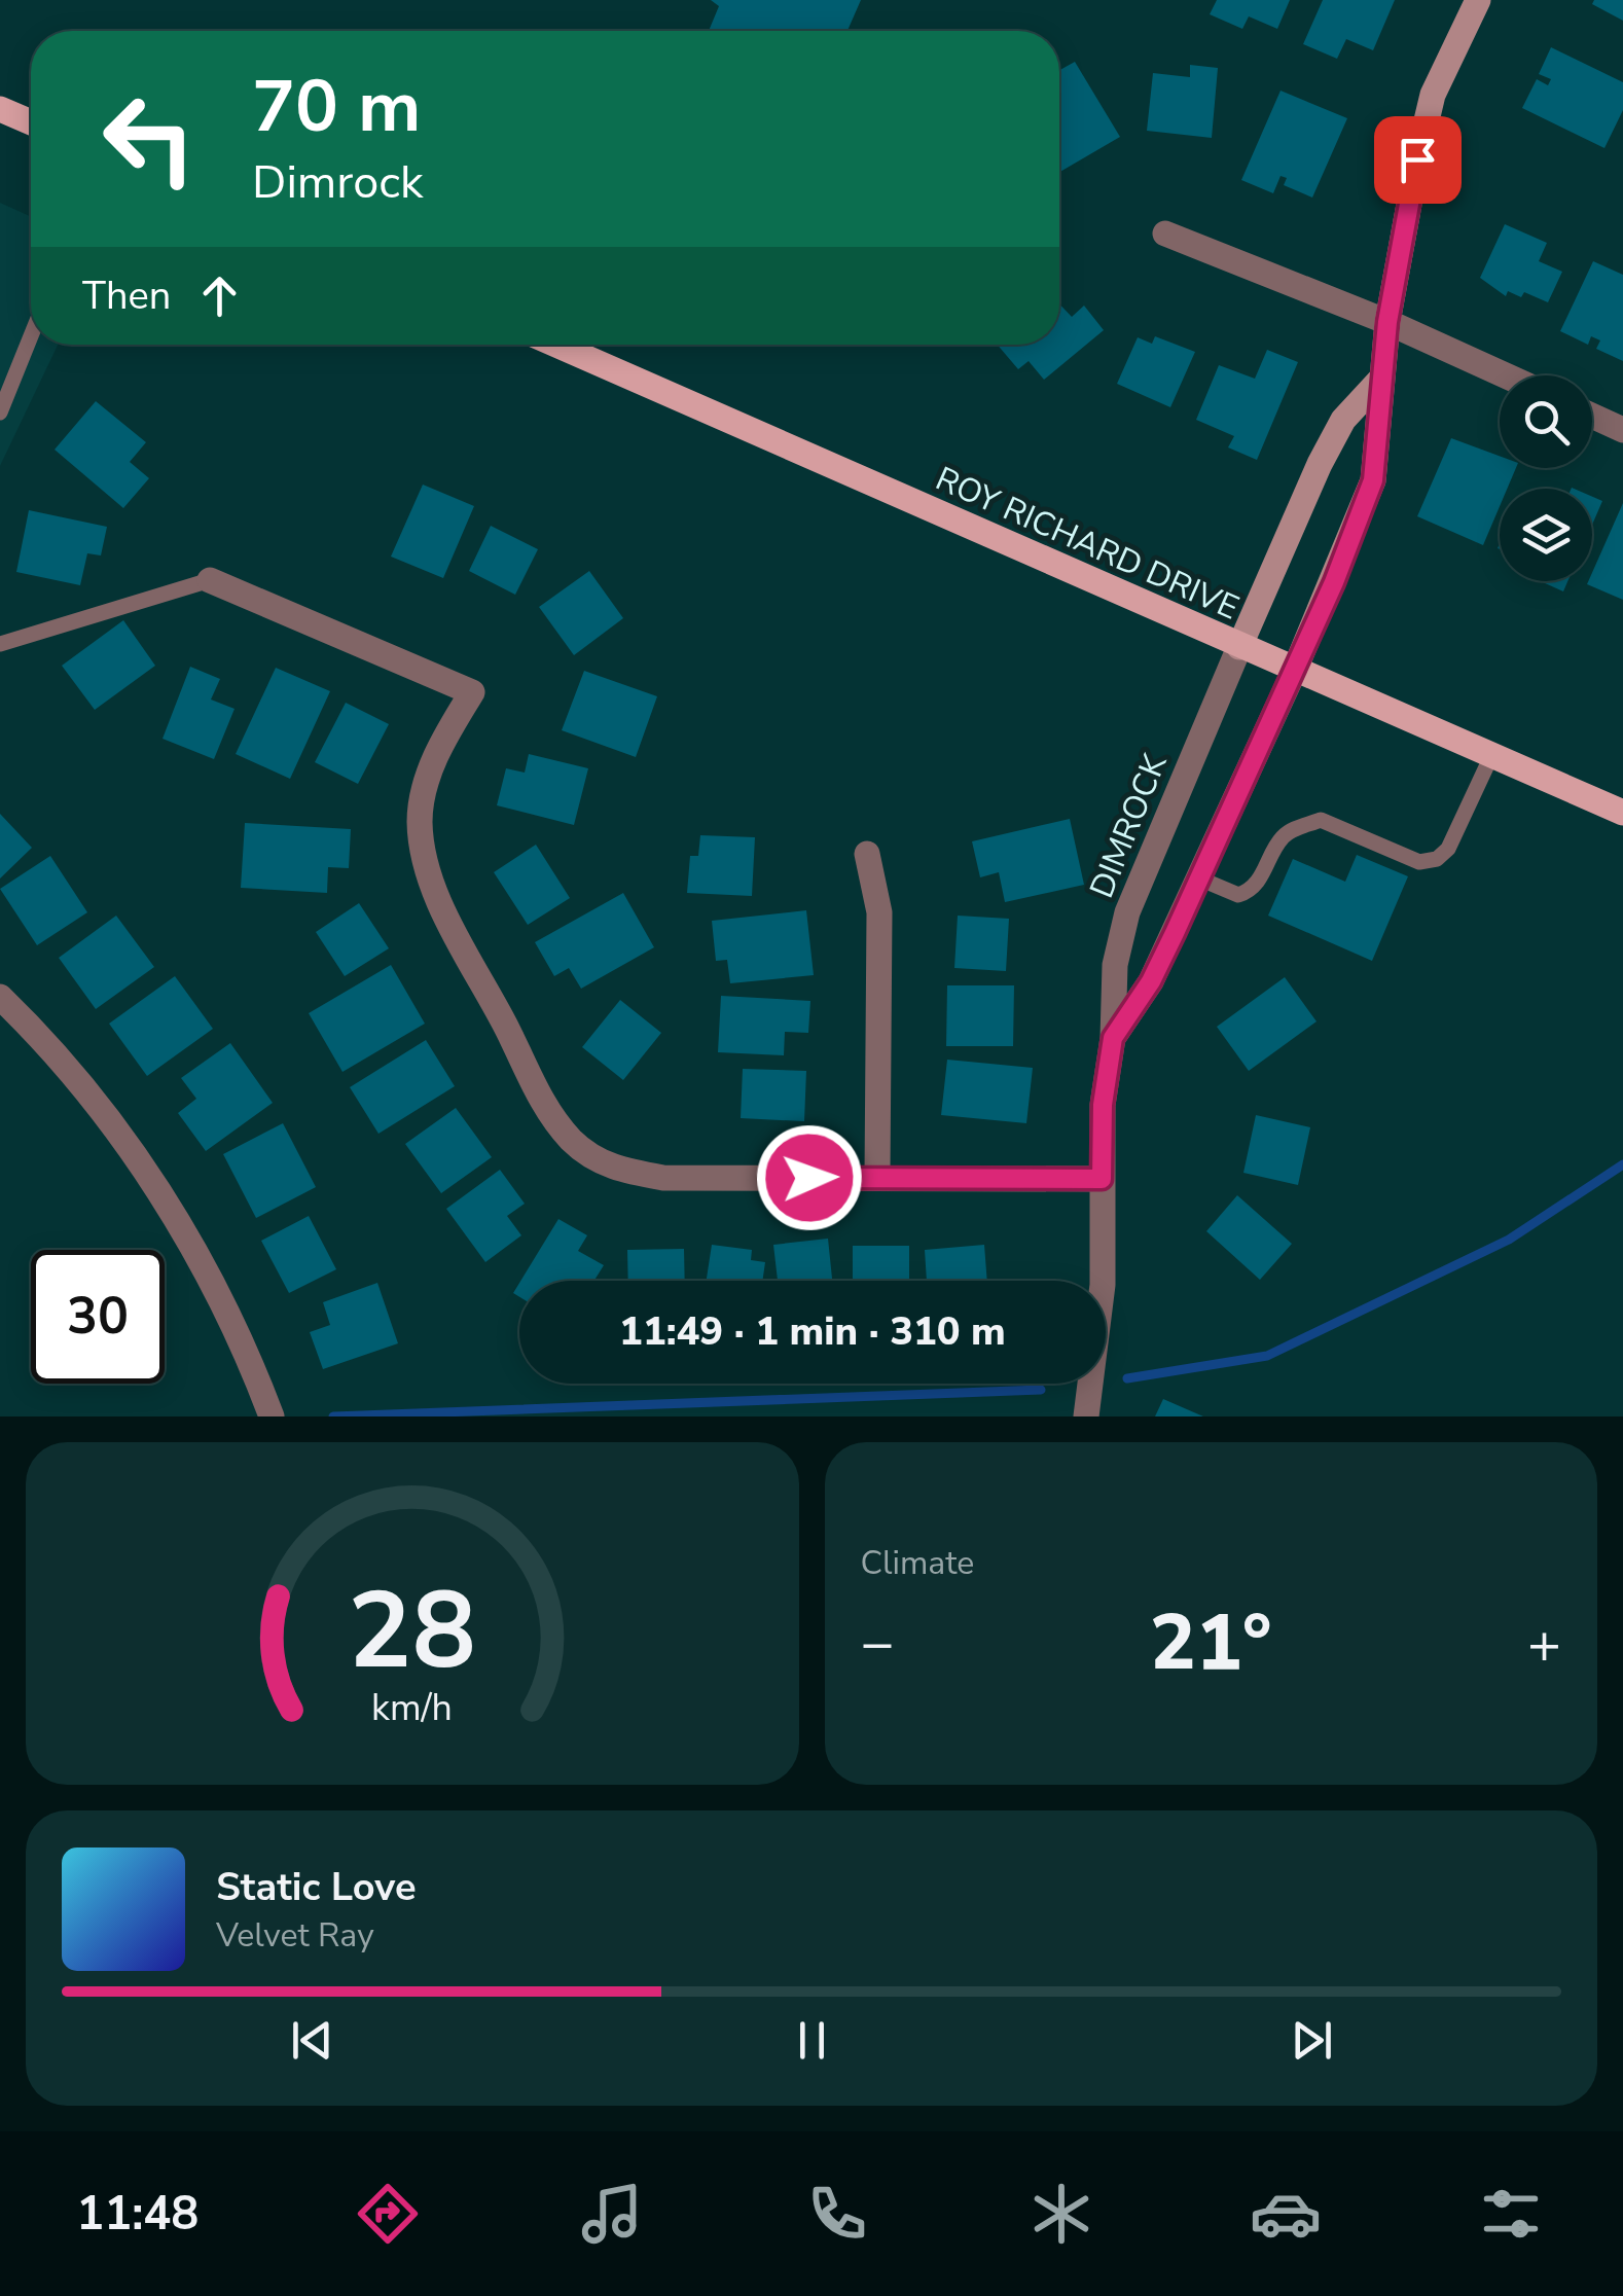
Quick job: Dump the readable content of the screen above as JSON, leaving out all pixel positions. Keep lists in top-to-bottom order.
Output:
{
  "streets": {
    "main road": ["ROY RICHARD DRIVE"],
    "street": ["DIMROCK"]
  },
  "crossings": [
    ["ROY RICHARD DRIVE", "DIMROCK"]
  ],
  "page": {
    "turn": ["70 m", "Dimrock"],
    "then": "Then",
    "limit": "30",
    "trip": "11:49 · 1 min · 310 m",
    "tile": "Climate",
    "heat": ["−", "21°", "+"],
    "song": ["Static Love", "Velvet Ray"],
    "tabs": "11:48",
    "gauge": ["28", "km/h"]
  }
}
